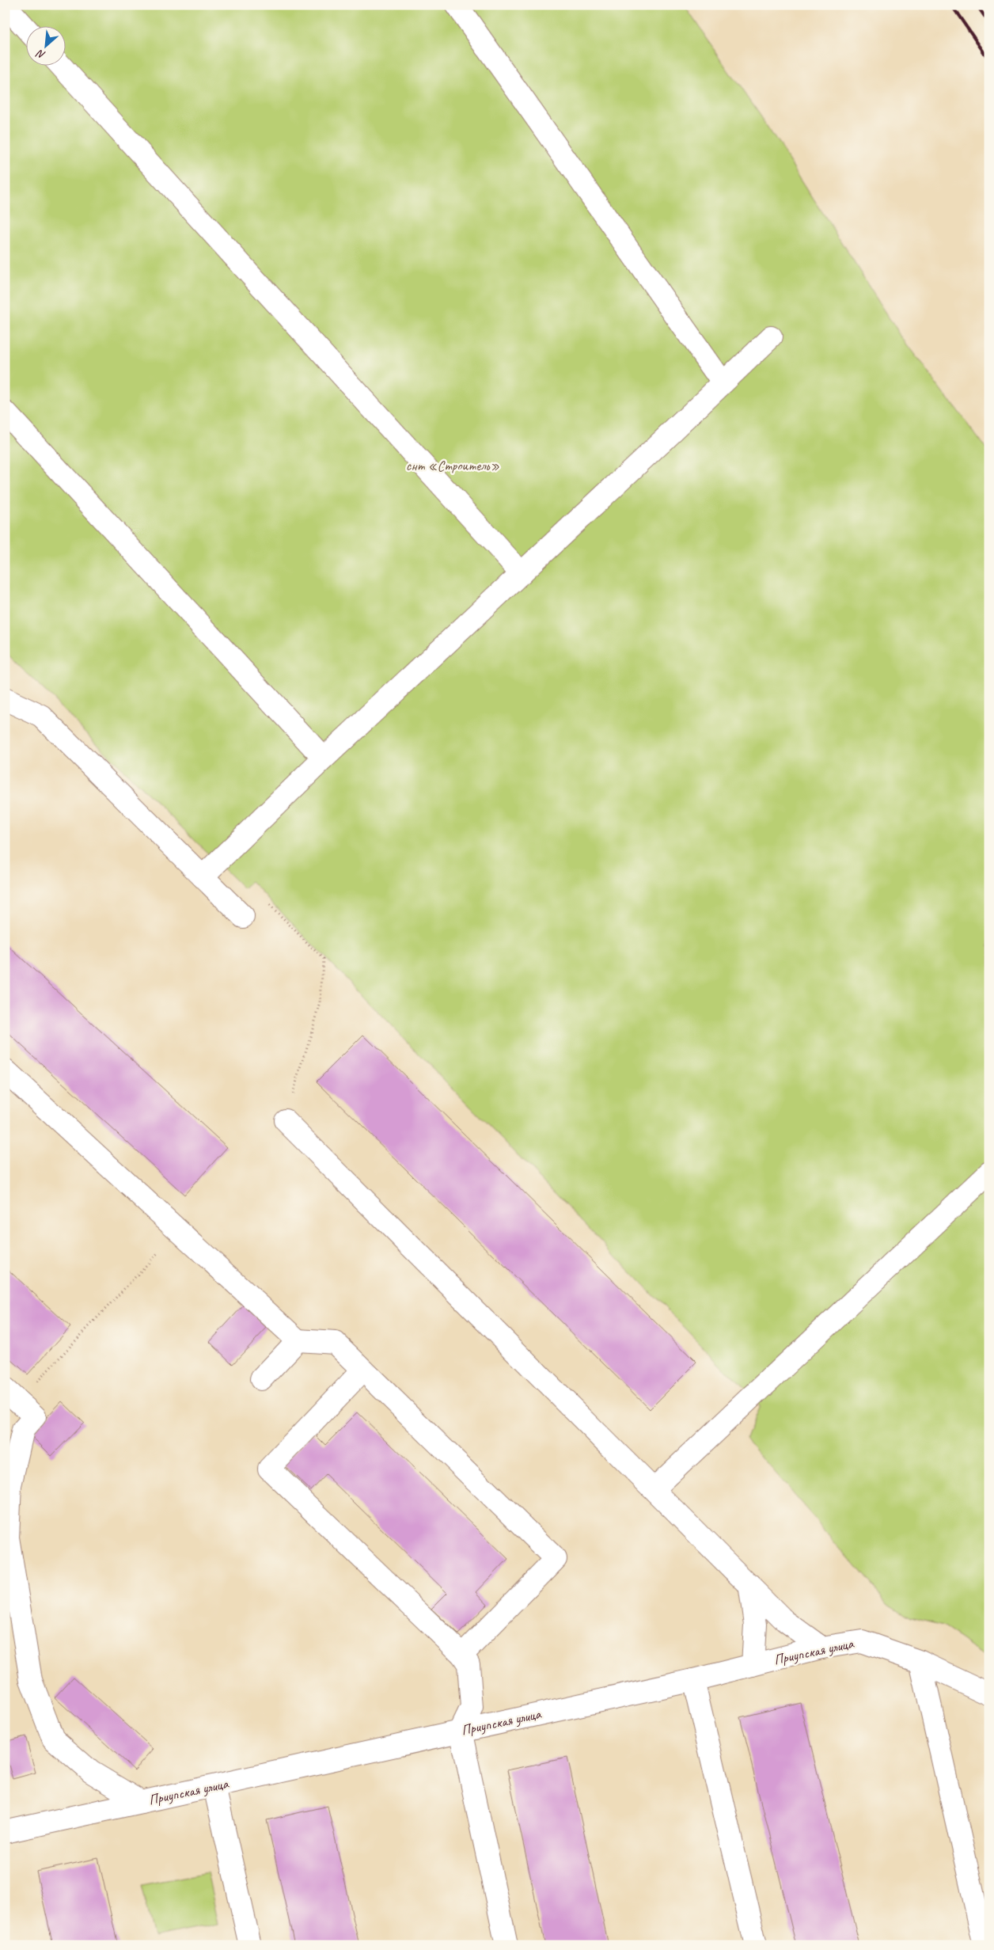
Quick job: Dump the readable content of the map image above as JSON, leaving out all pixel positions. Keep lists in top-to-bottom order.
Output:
{
  "streets": {
    "street": ["Приупская улица"]
  },
  "parks": ["снт «Строитель»"],
  "north": "bottom left"
}
